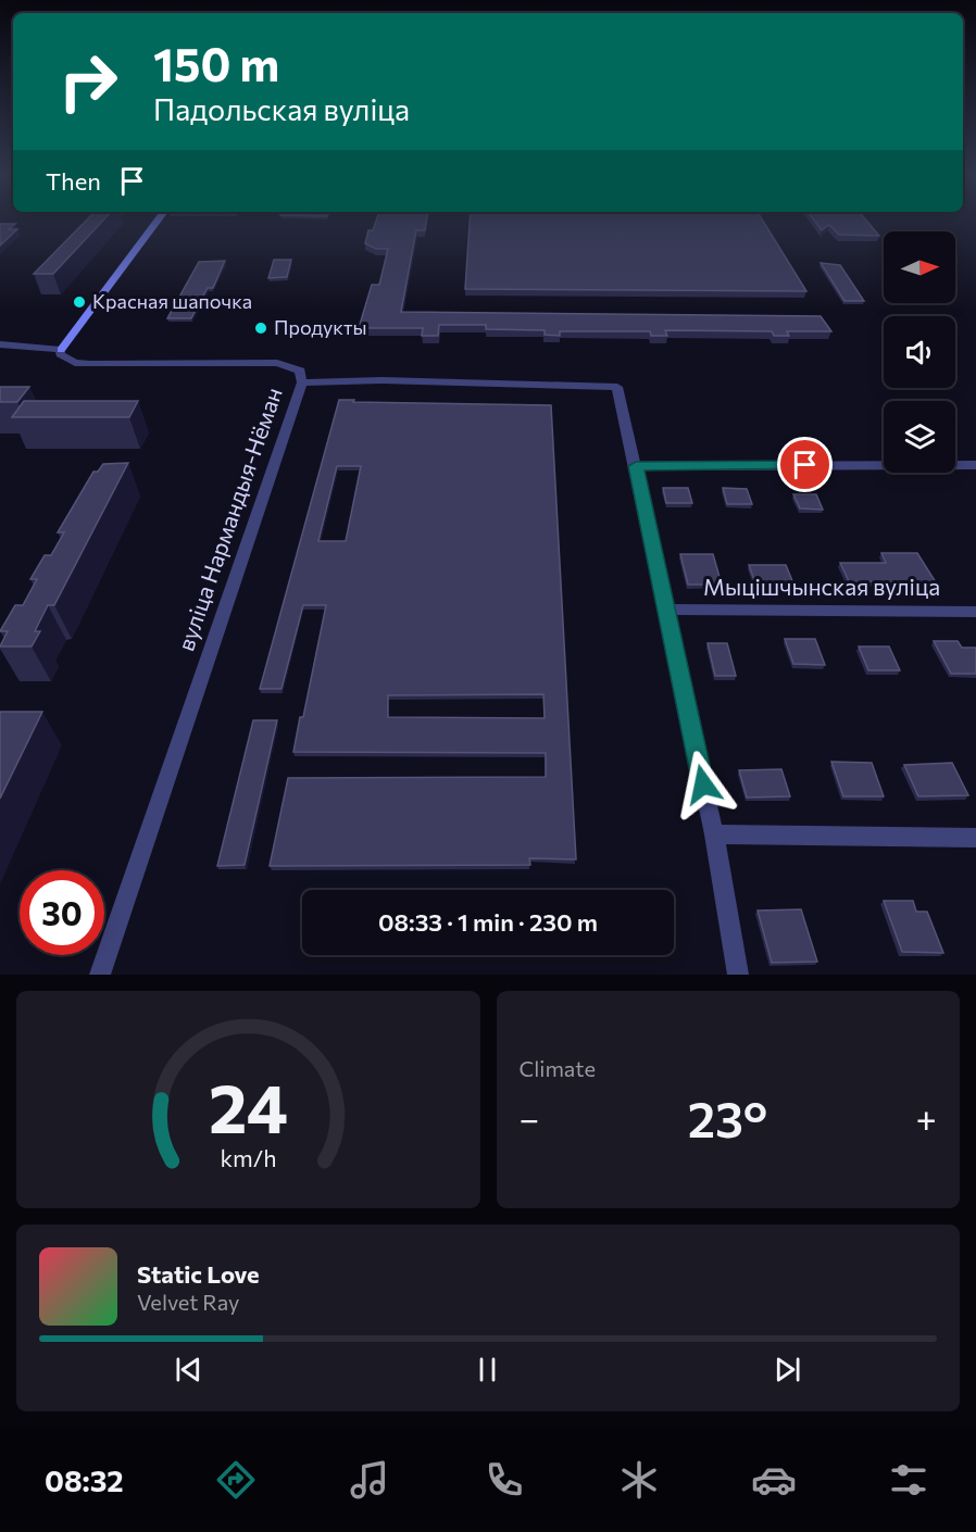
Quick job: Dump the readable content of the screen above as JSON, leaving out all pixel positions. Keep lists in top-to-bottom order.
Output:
{
  "streets": {
    "street": ["вуліца Нармандыя-Нёман", "Мыцішчынская вуліца"]
  },
  "places": ["Красная шапочка", "Продукты"],
  "north": "right",
  "page": {
    "turn": ["150 m", "Падольская вуліца"],
    "then": "Then",
    "limit": "30",
    "trip": "08:33 · 1 min · 230 m",
    "tile": "Climate",
    "heat": ["−", "23°", "+"],
    "song": ["Static Love", "Velvet Ray"],
    "tabs": "08:32",
    "gauge": ["24", "km/h"]
  }
}
